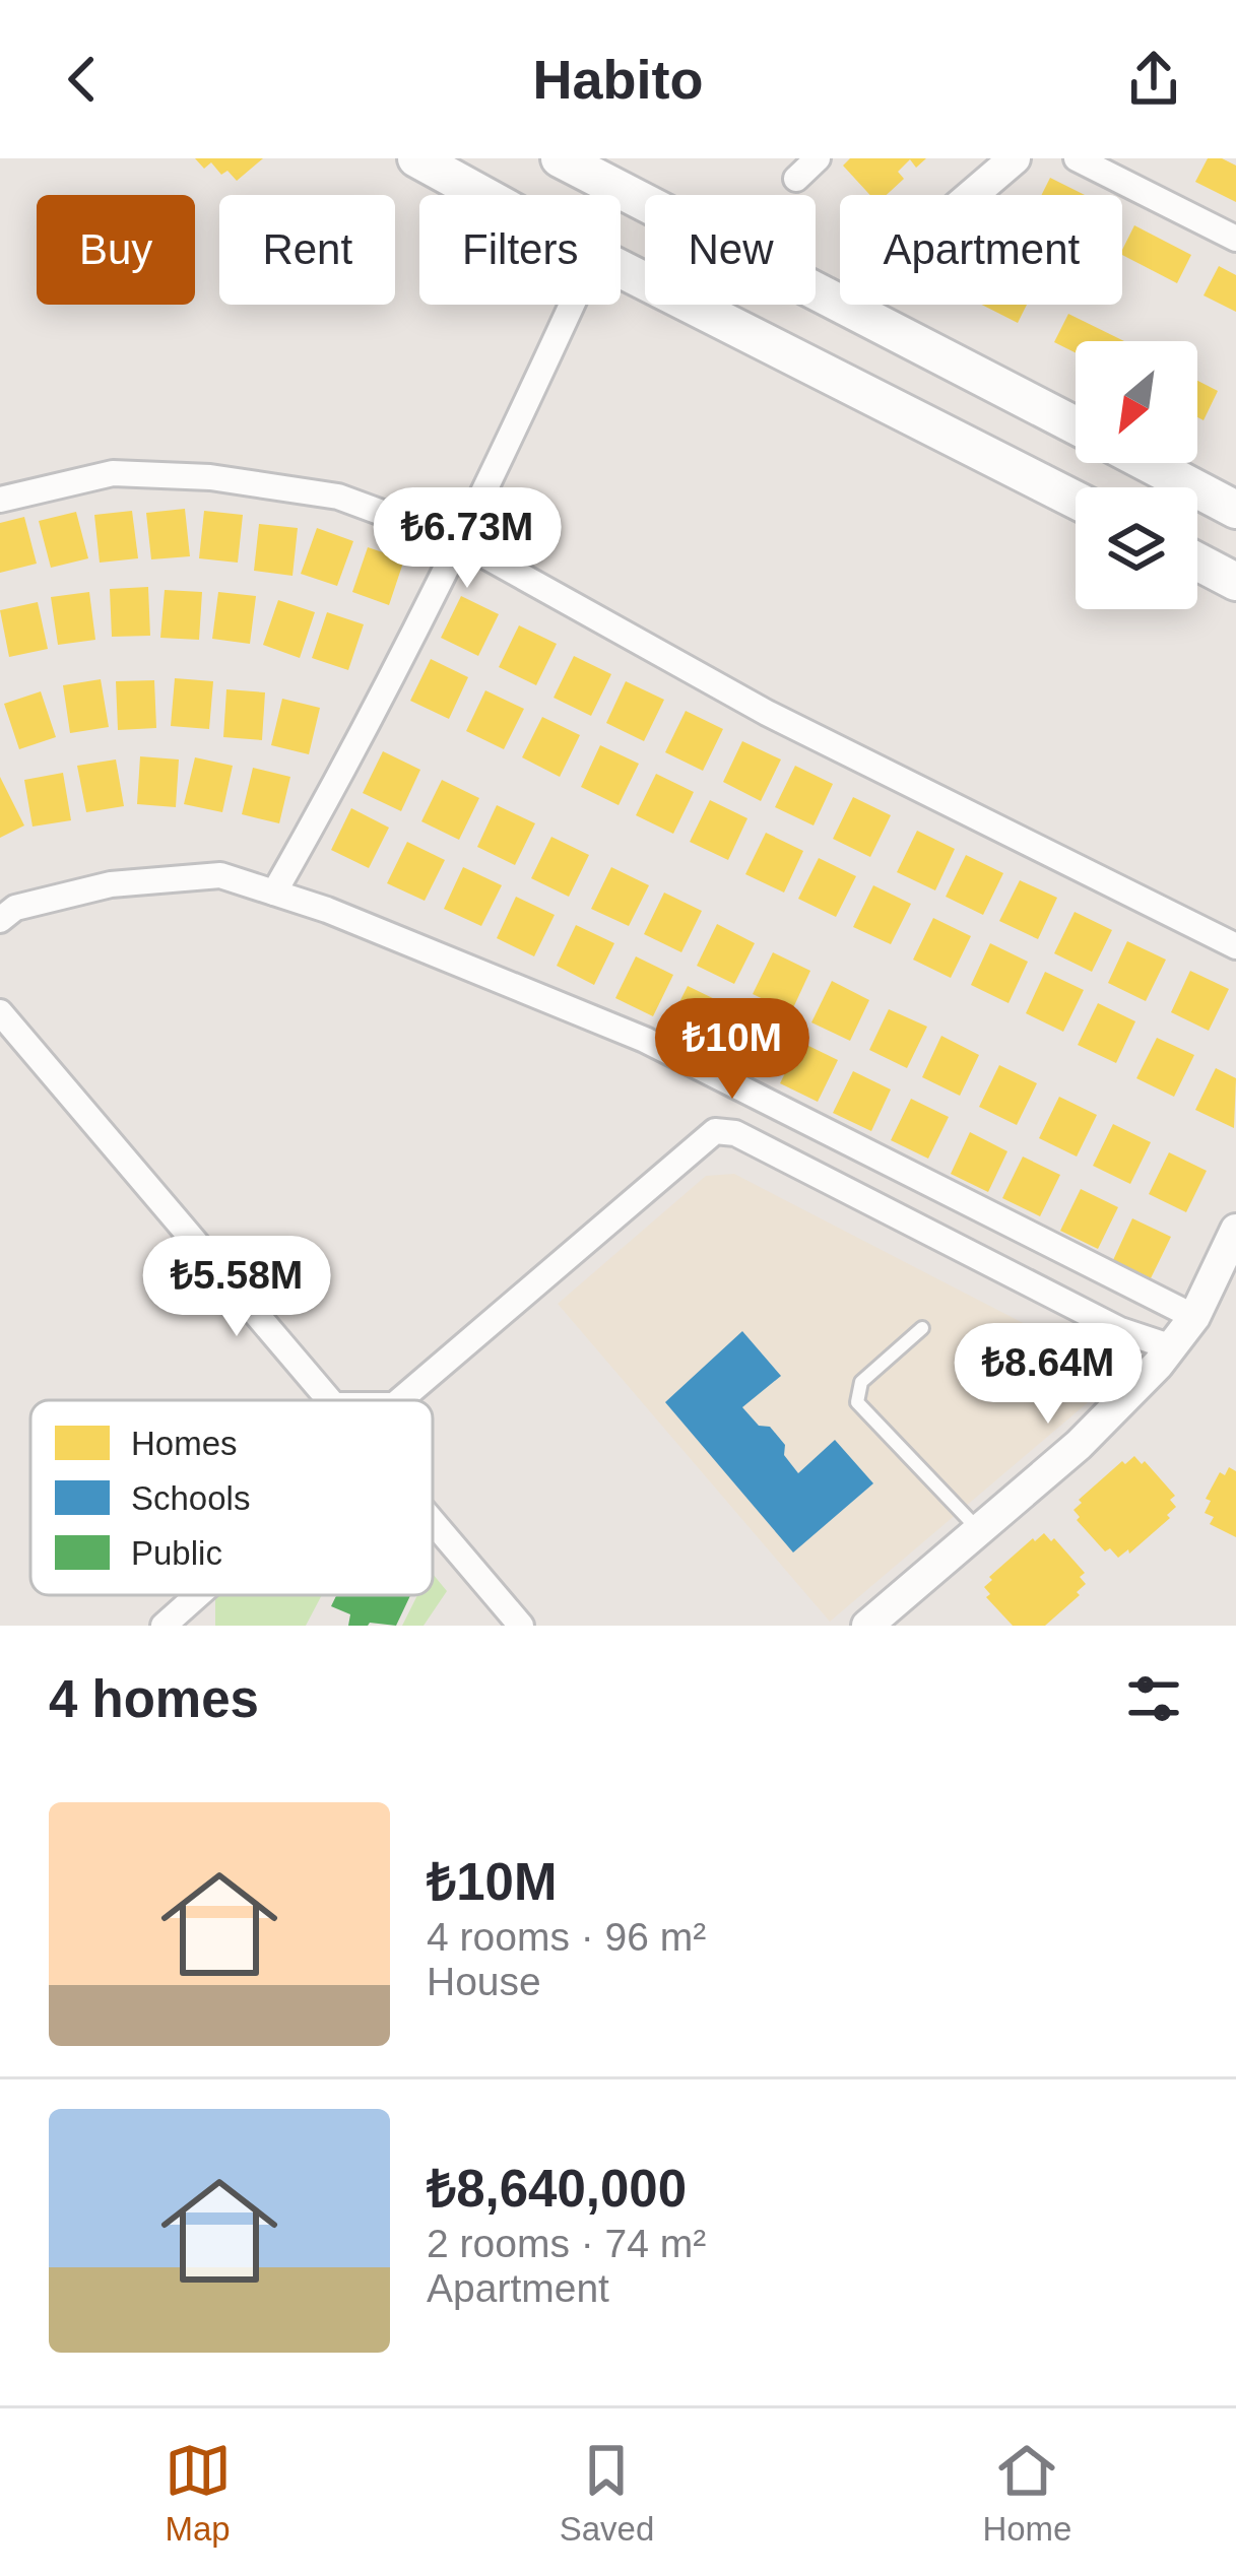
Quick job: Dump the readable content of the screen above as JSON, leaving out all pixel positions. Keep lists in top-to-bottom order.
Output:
{
  "legend": ["Homes", "Schools", "Public"],
  "north": "bottom left",
  "page": {
    "header": "Habito",
    "chip": [
      "Buy",
      "Rent",
      "Filters",
      "New",
      "Apartment"
    ],
    "price": [
      "₺6.73M",
      "₺10M",
      "₺5.58M",
      "₺8.64M"
    ],
    "heading": "4 homes",
    "list": [
      {
        "name": "₺10M",
        "note": "4 rooms · 96 m² · House"
      },
      {
        "name": "₺8,640,000",
        "note": "2 rooms · 74 m² · Apartment"
      }
    ],
    "tabs": ["Map", "Saved", "Home"]
  }
}
